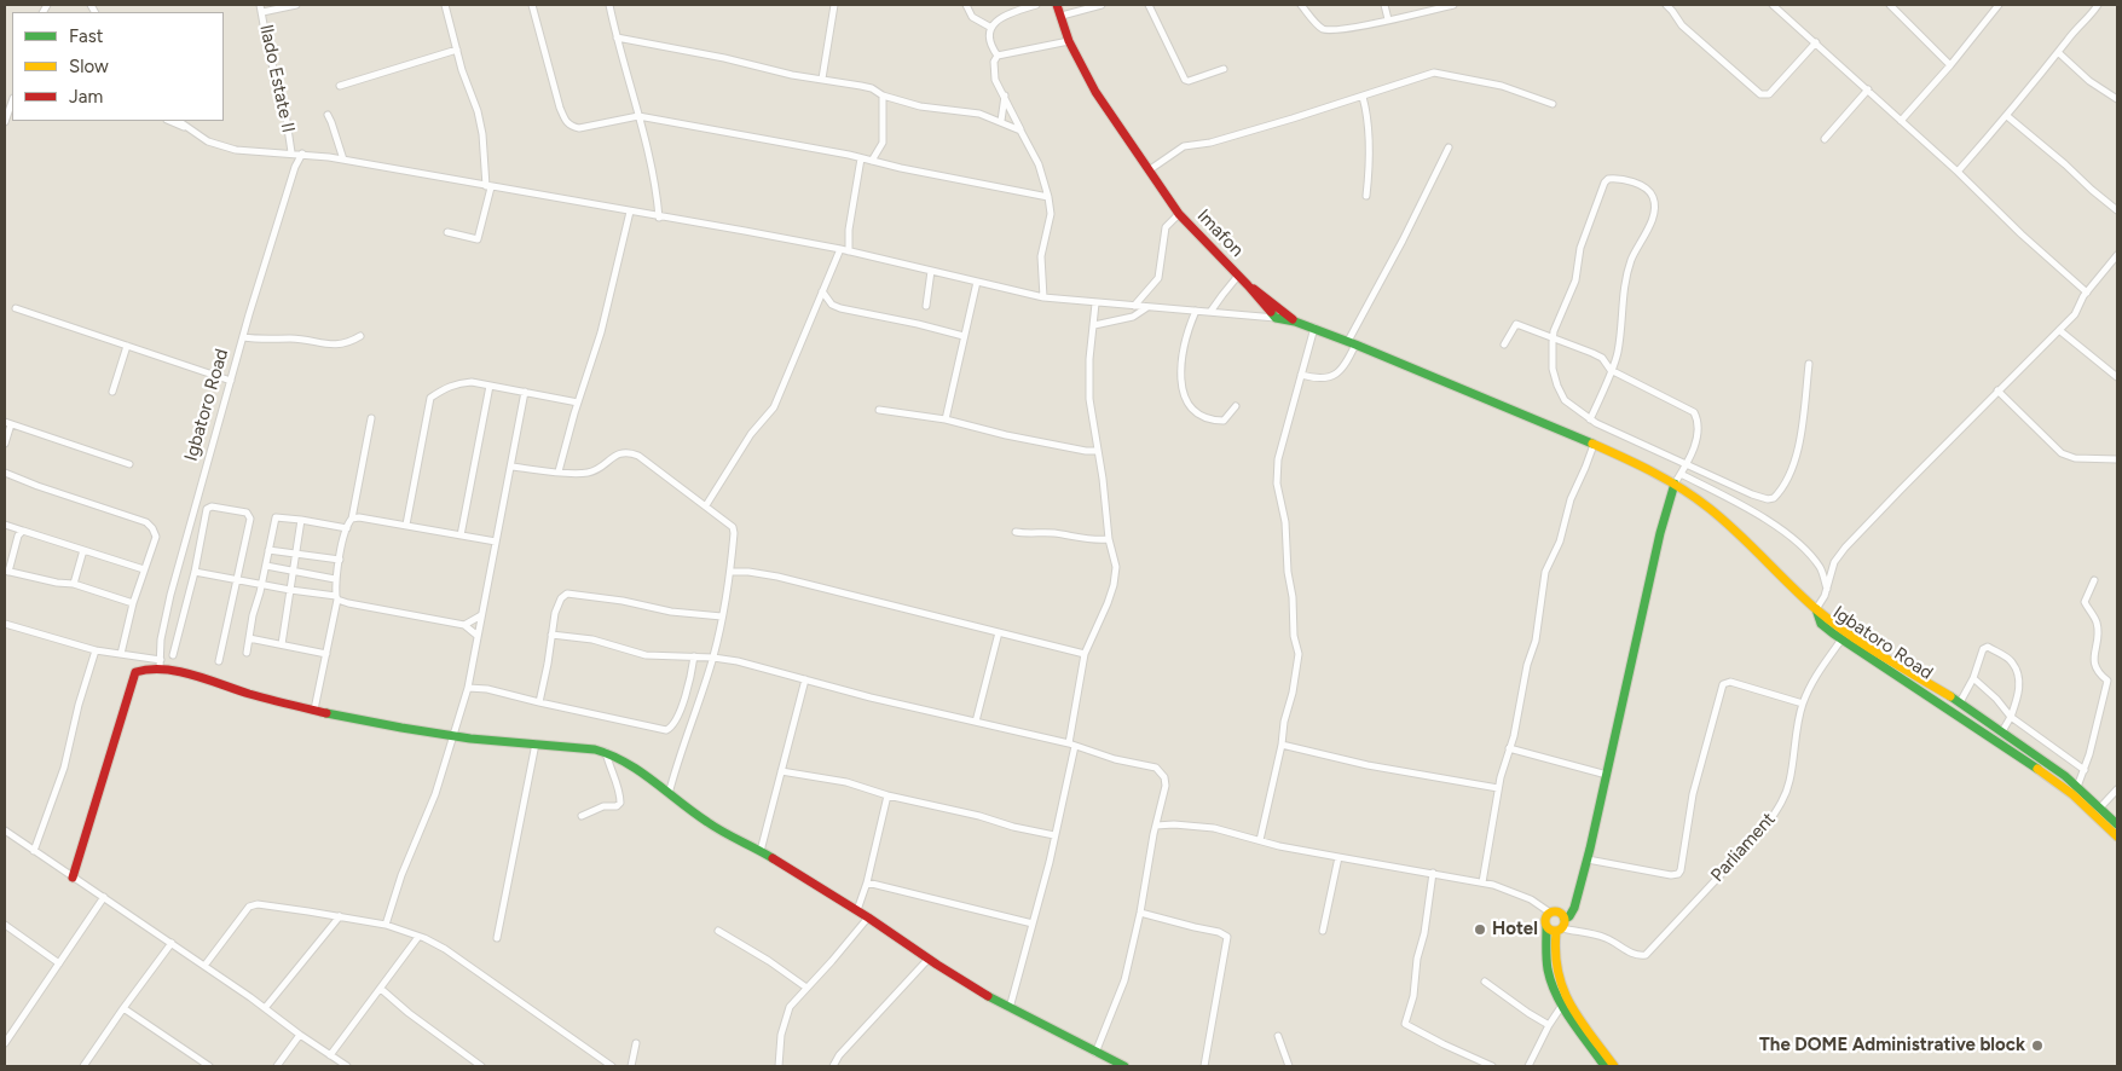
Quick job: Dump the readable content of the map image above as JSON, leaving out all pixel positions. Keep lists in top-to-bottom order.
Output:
{
  "streets": {
    "street": [
      "Ilado Estate II",
      "Imafon",
      "Igbatoro Road",
      "Parliament"
    ]
  },
  "crossings": [
    ["Igbatoro Road", "Parliament"]
  ],
  "places": ["Hotel", "The DOME Administrative block"],
  "legend": ["Fast", "Slow", "Jam"]
}
